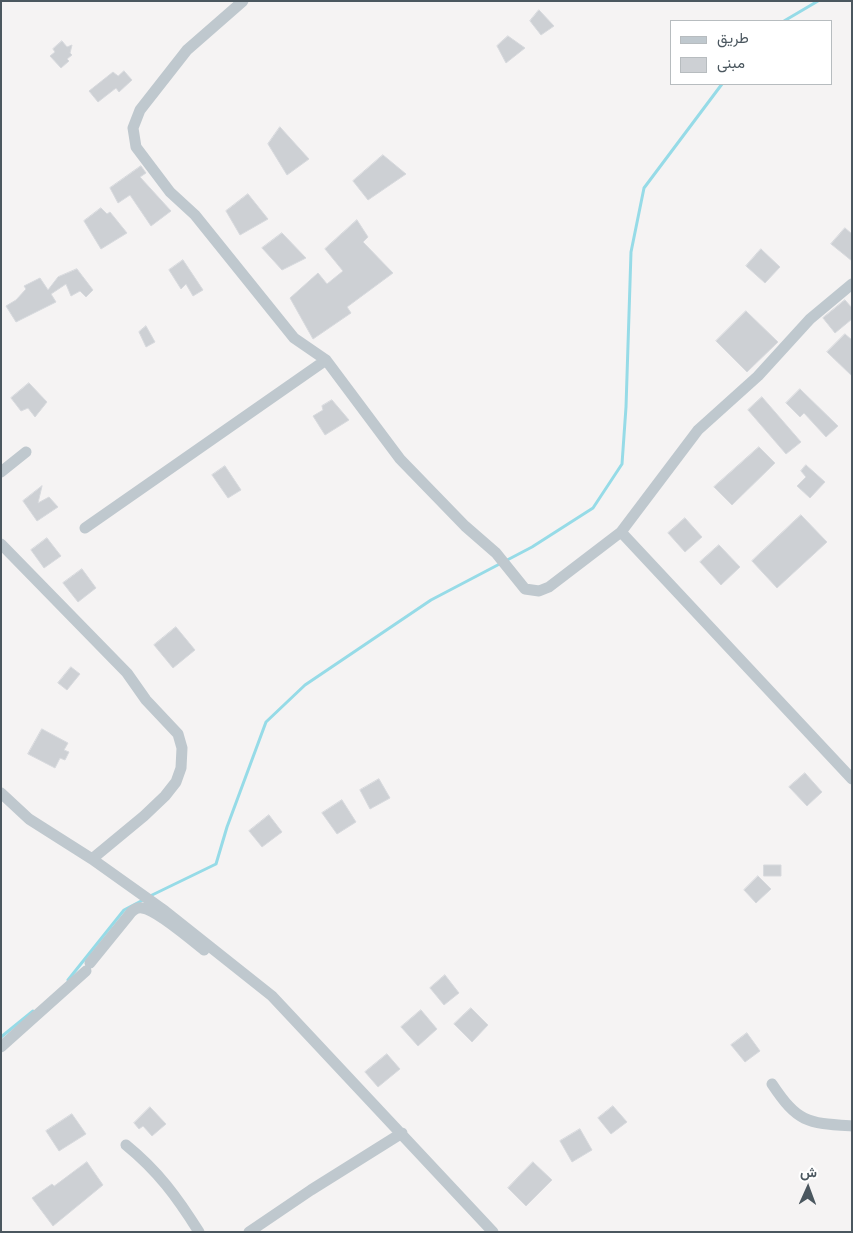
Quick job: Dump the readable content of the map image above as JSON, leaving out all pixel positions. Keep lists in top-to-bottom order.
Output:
{
  "legend": ["طريق", "مبنى"],
  "north": "top"
}
